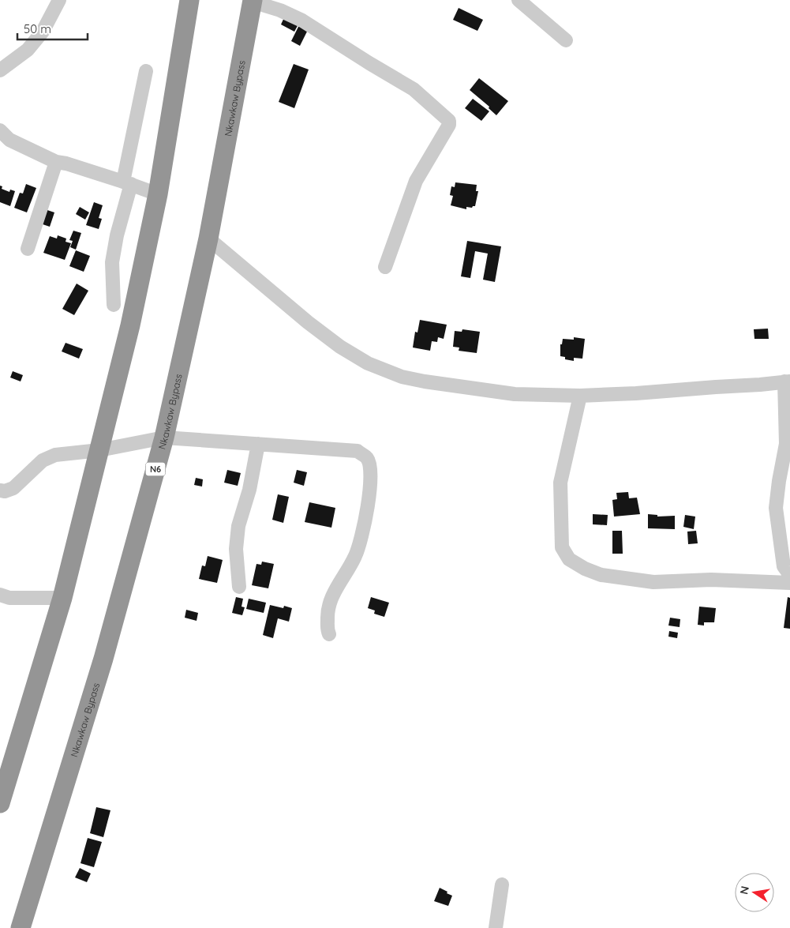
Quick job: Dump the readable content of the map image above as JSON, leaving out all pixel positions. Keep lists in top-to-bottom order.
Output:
{
  "streets": {
    "highway": ["Nkawkaw Bypass", "N6"]
  },
  "scale_bar": "50 m",
  "north": "left"
}
